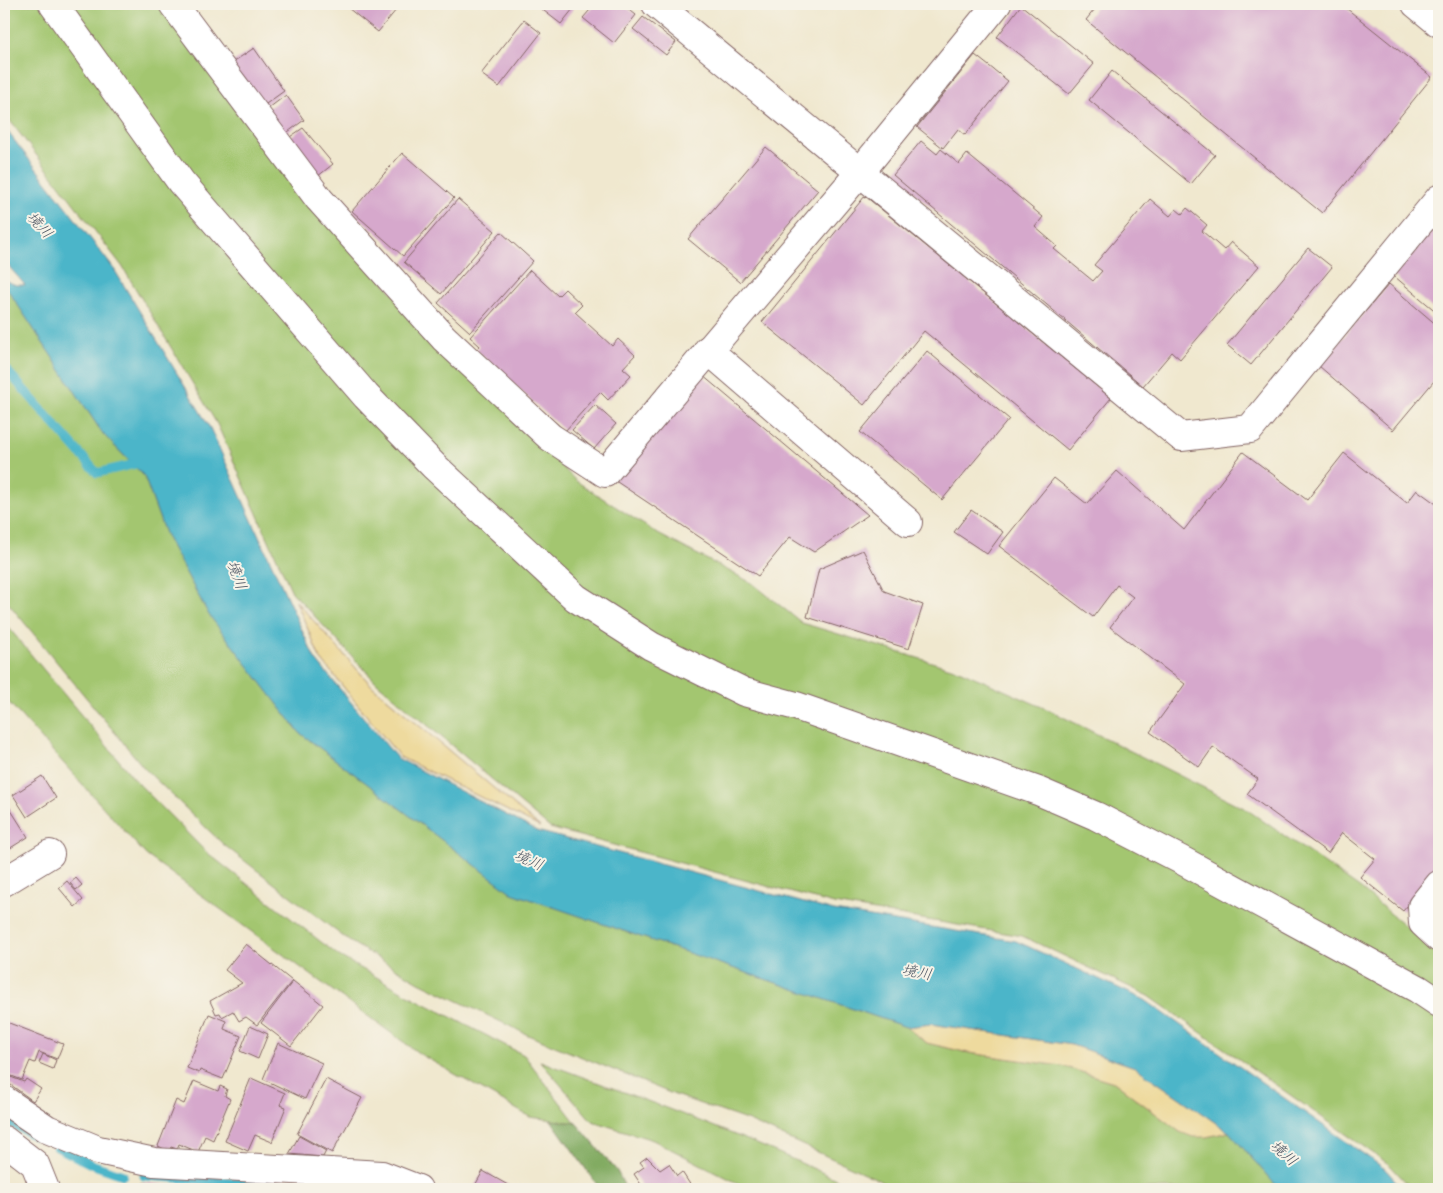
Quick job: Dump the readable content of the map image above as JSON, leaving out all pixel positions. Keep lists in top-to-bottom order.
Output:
{
  "water": ["境川"]
}
